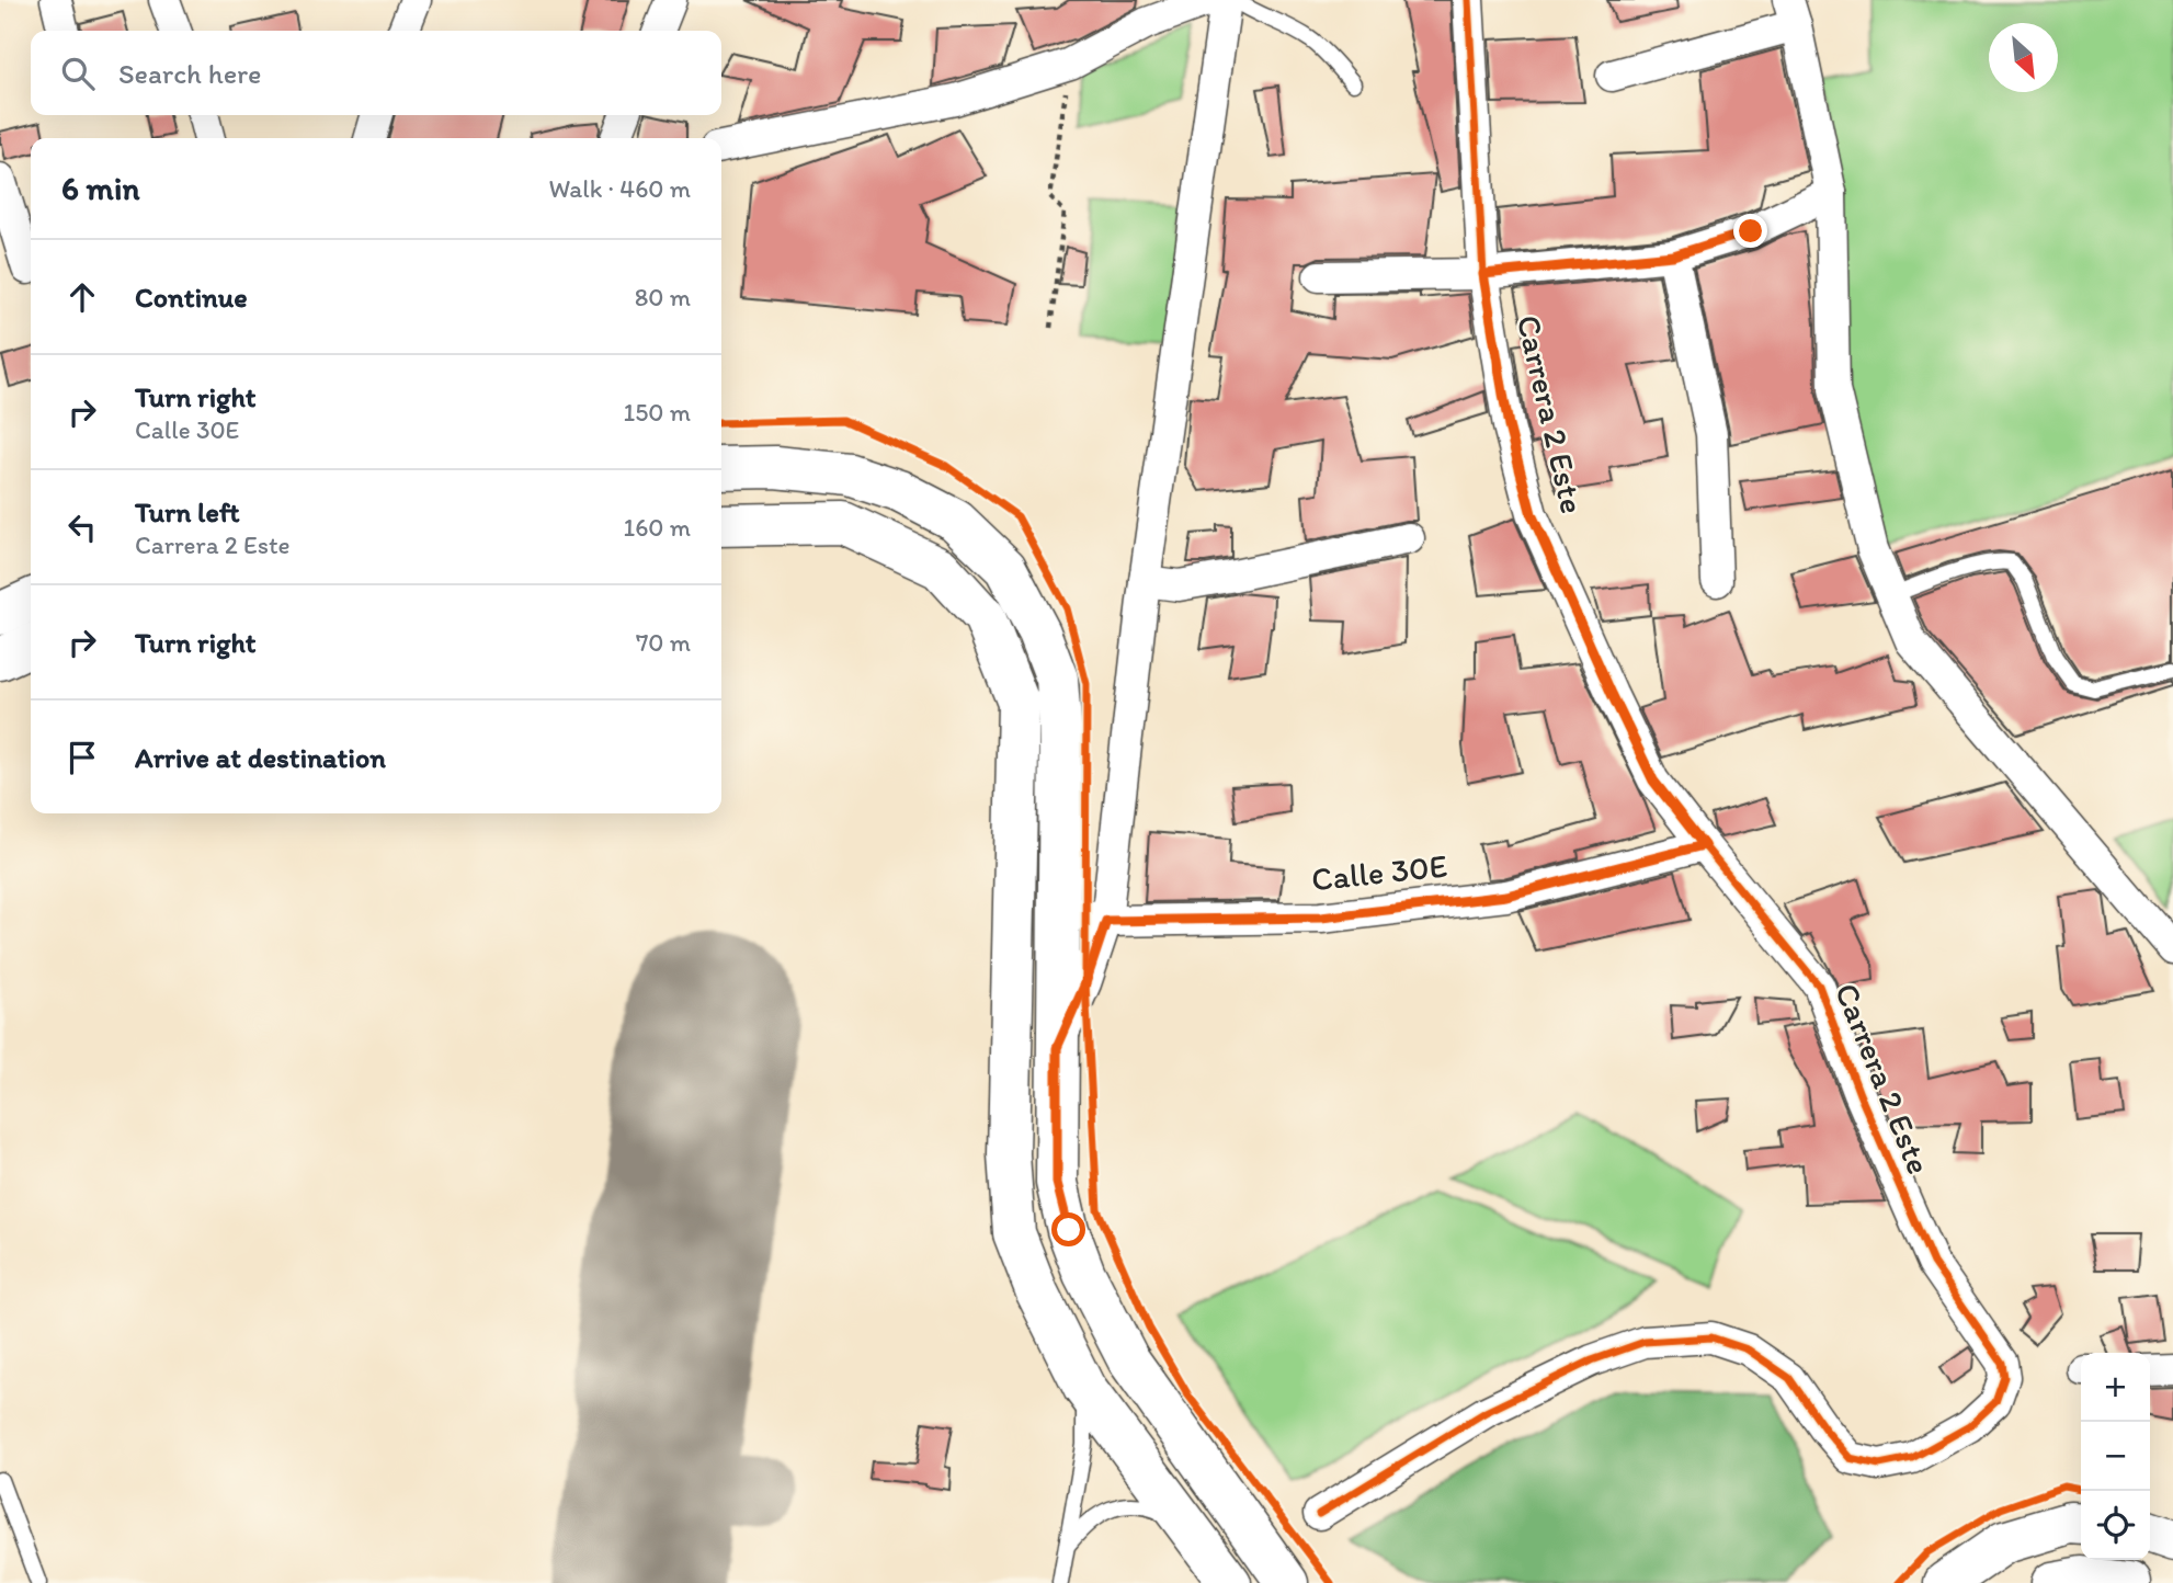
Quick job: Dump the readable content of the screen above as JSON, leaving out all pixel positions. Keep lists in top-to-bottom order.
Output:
{
  "streets": {
    "street": ["Carrera 2 Este", "Calle 30E"]
  },
  "crossings": [
    ["Carrera 2 Este", "Calle 30E"]
  ],
  "north": "bottom right",
  "page": {
    "search": "Search here",
    "heading": ["6 min", "Walk · 460 m"],
    "list": [
      ["Continue", "80 m"],
      ["Turn right", "Calle 30E", "150 m"],
      ["Turn left", "Carrera 2 Este", "160 m"],
      ["Turn right", "70 m"],
      "Arrive at destination"
    ],
    "map_buttons": ["+", "−"]
  }
}
